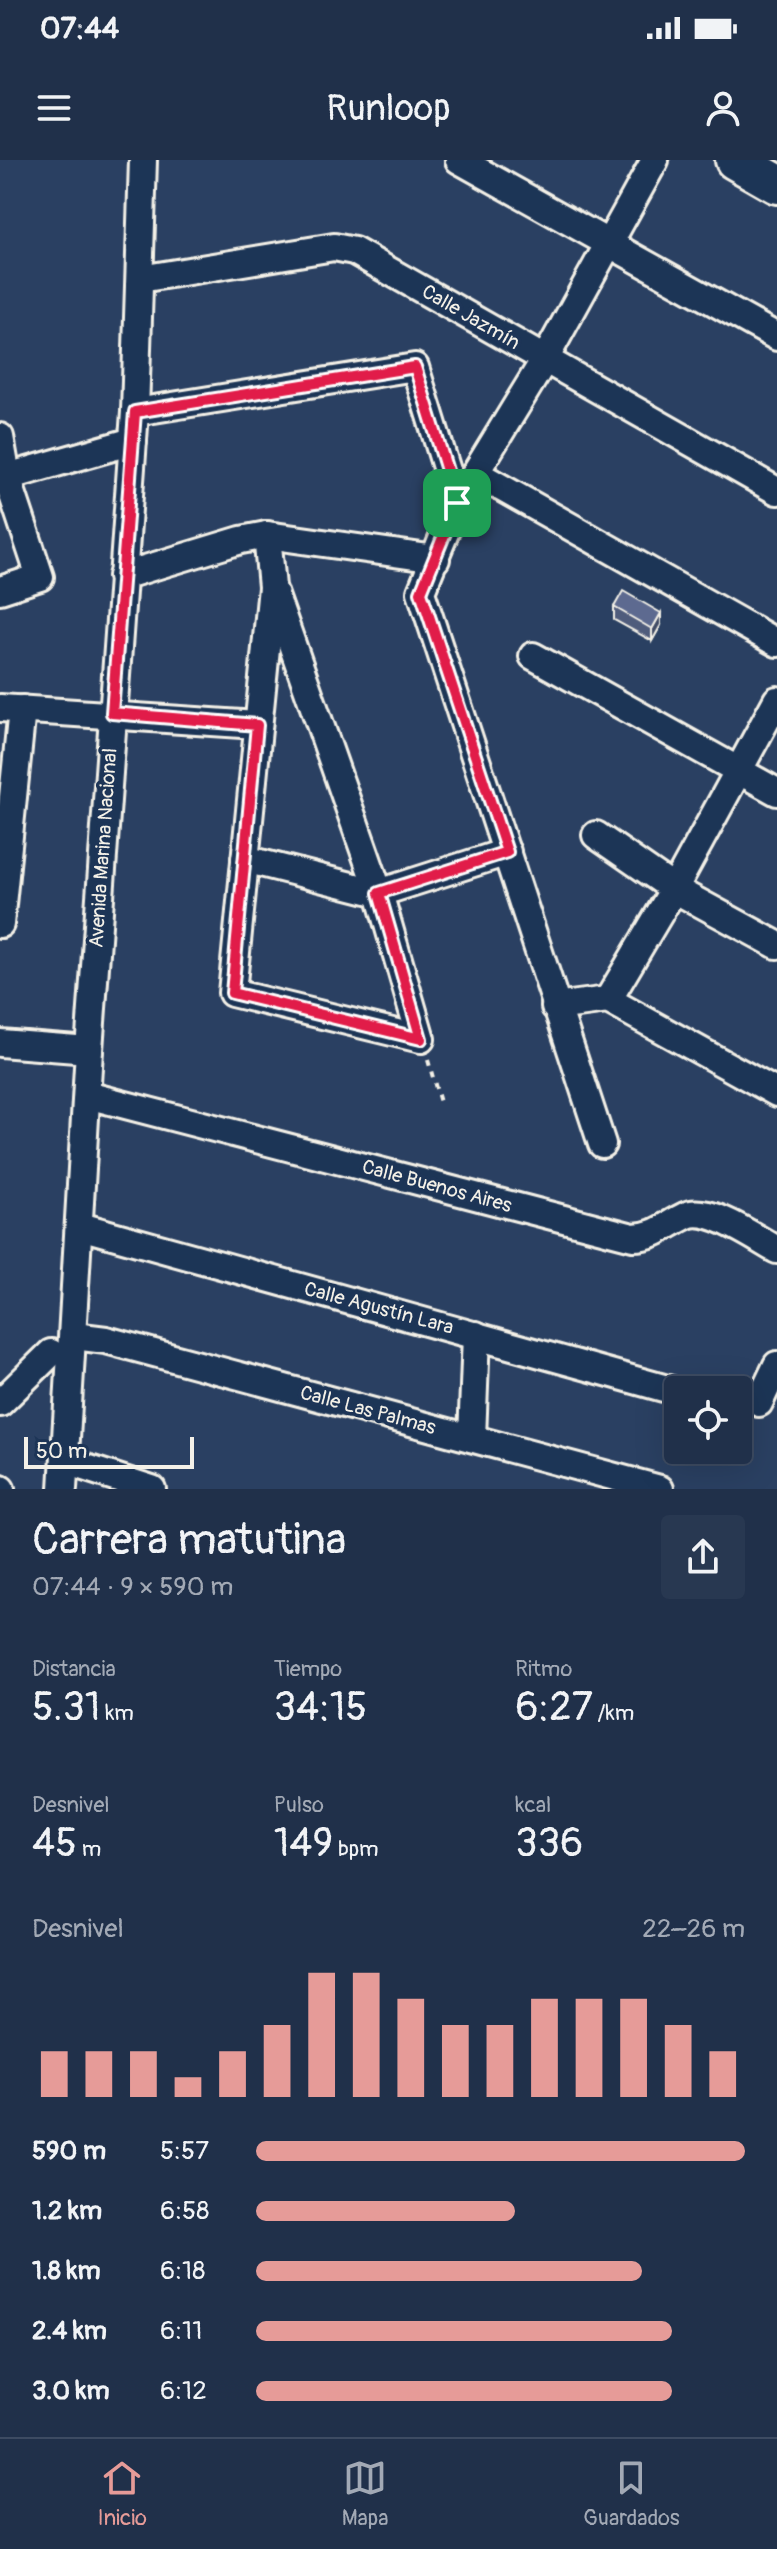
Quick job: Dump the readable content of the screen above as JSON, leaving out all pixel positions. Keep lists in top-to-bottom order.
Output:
{
  "streets": {
    "street": [
      "Calle Jazmín",
      "Avenida Marina Nacional",
      "Calle Buenos Aires",
      "Calle Agustín Lara",
      "Calle Las Palmas"
    ]
  },
  "crossings": [
    ["Calle Jazmín", "Avenida Marina Nacional"],
    ["Avenida Marina Nacional", "Calle Buenos Aires"],
    ["Avenida Marina Nacional", "Calle Agustín Lara"],
    ["Avenida Marina Nacional", "Calle Las Palmas"]
  ],
  "scale_bar": "50 m",
  "page": {
    "status": "07:44",
    "header": "Runloop",
    "scale": "50 m",
    "heading": ["Carrera matutina", "07:44 · 9 × 590 m"],
    "stats": [
      ["Distancia", "5.31 km"],
      ["Tiempo", "34:15"],
      ["Ritmo", "6:27 /km"],
      ["Desnivel", "45 m"],
      ["Pulso", "149 bpm"],
      ["kcal", "336"]
    ],
    "chart": ["Desnivel", "22–26 m"],
    "list": [
      {
        "name": "590 m",
        "note": "5:57"
      },
      {
        "name": "1.2 km",
        "note": "6:58"
      },
      {
        "name": "1.8 km",
        "note": "6:18"
      },
      {
        "name": "2.4 km",
        "note": "6:11"
      },
      {
        "name": "3.0 km",
        "note": "6:12"
      }
    ],
    "tabs": ["Inicio", "Mapa", "Guardados"]
  }
}
